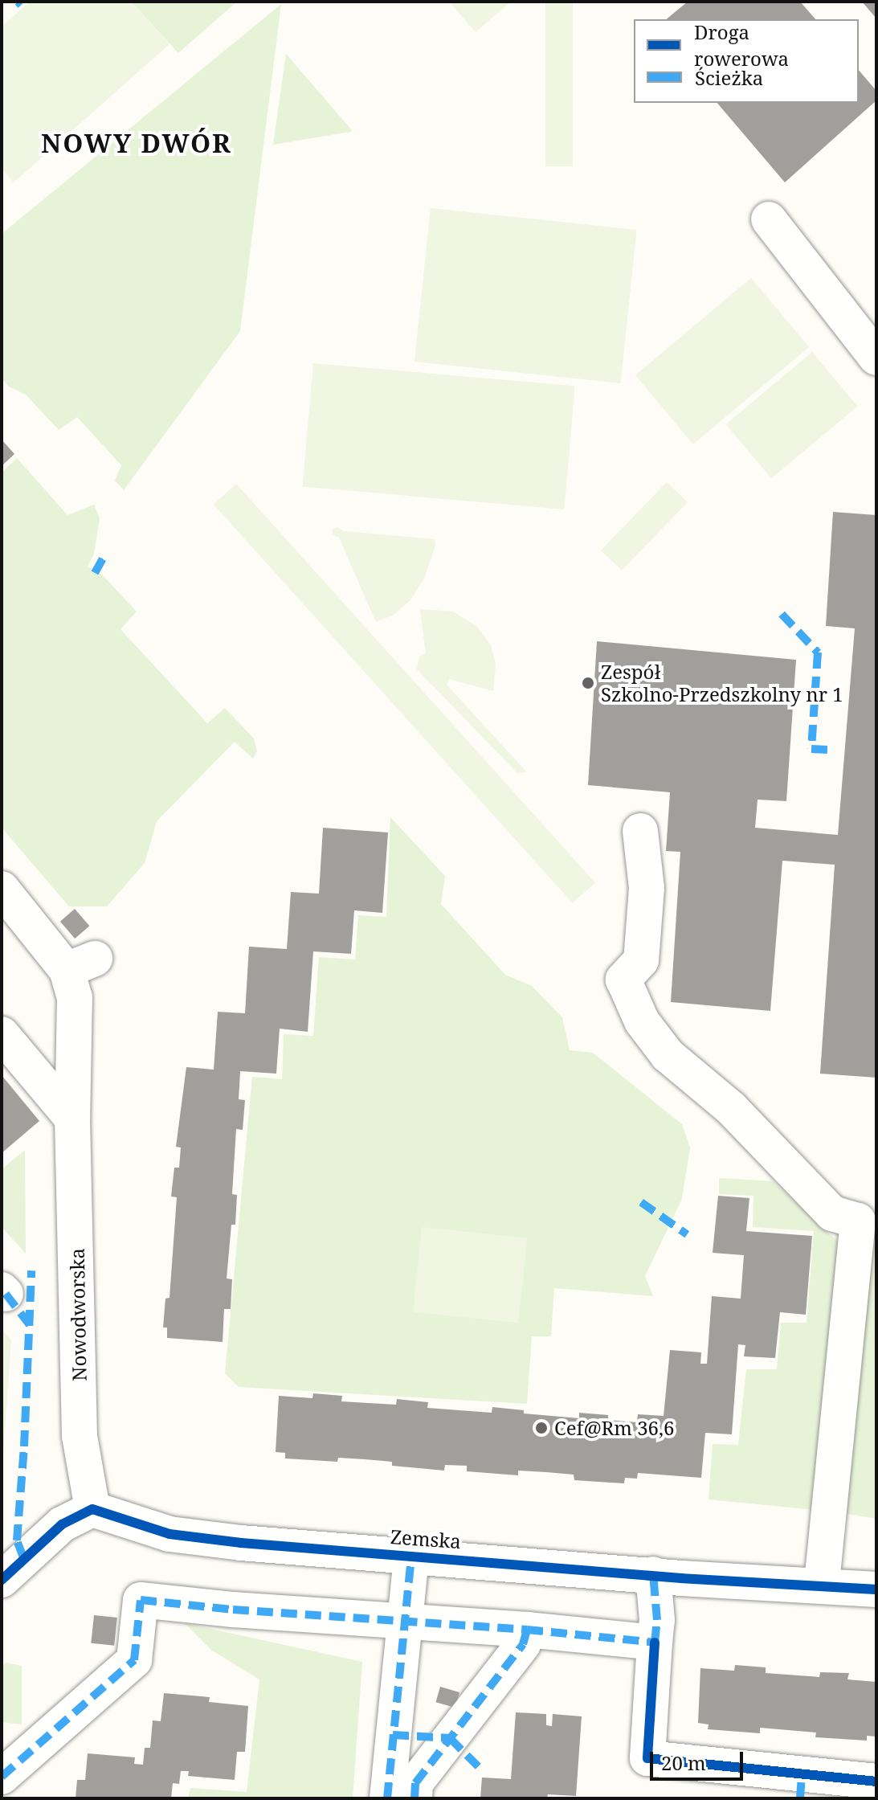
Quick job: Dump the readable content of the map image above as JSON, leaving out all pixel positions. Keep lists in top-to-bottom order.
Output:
{
  "streets": {
    "street": ["Nowodworska", "Zemska"]
  },
  "crossings": [
    ["Nowodworska", "Zemska"]
  ],
  "districts": ["NOWY DWÓR"],
  "places": ["Zespół Szkolno-Przedszkolny nr 1", "Cef@Rm 36,6"],
  "legend": ["Droga rowerowa", "Ścieżka"],
  "scale_bar": "20 m"
}
